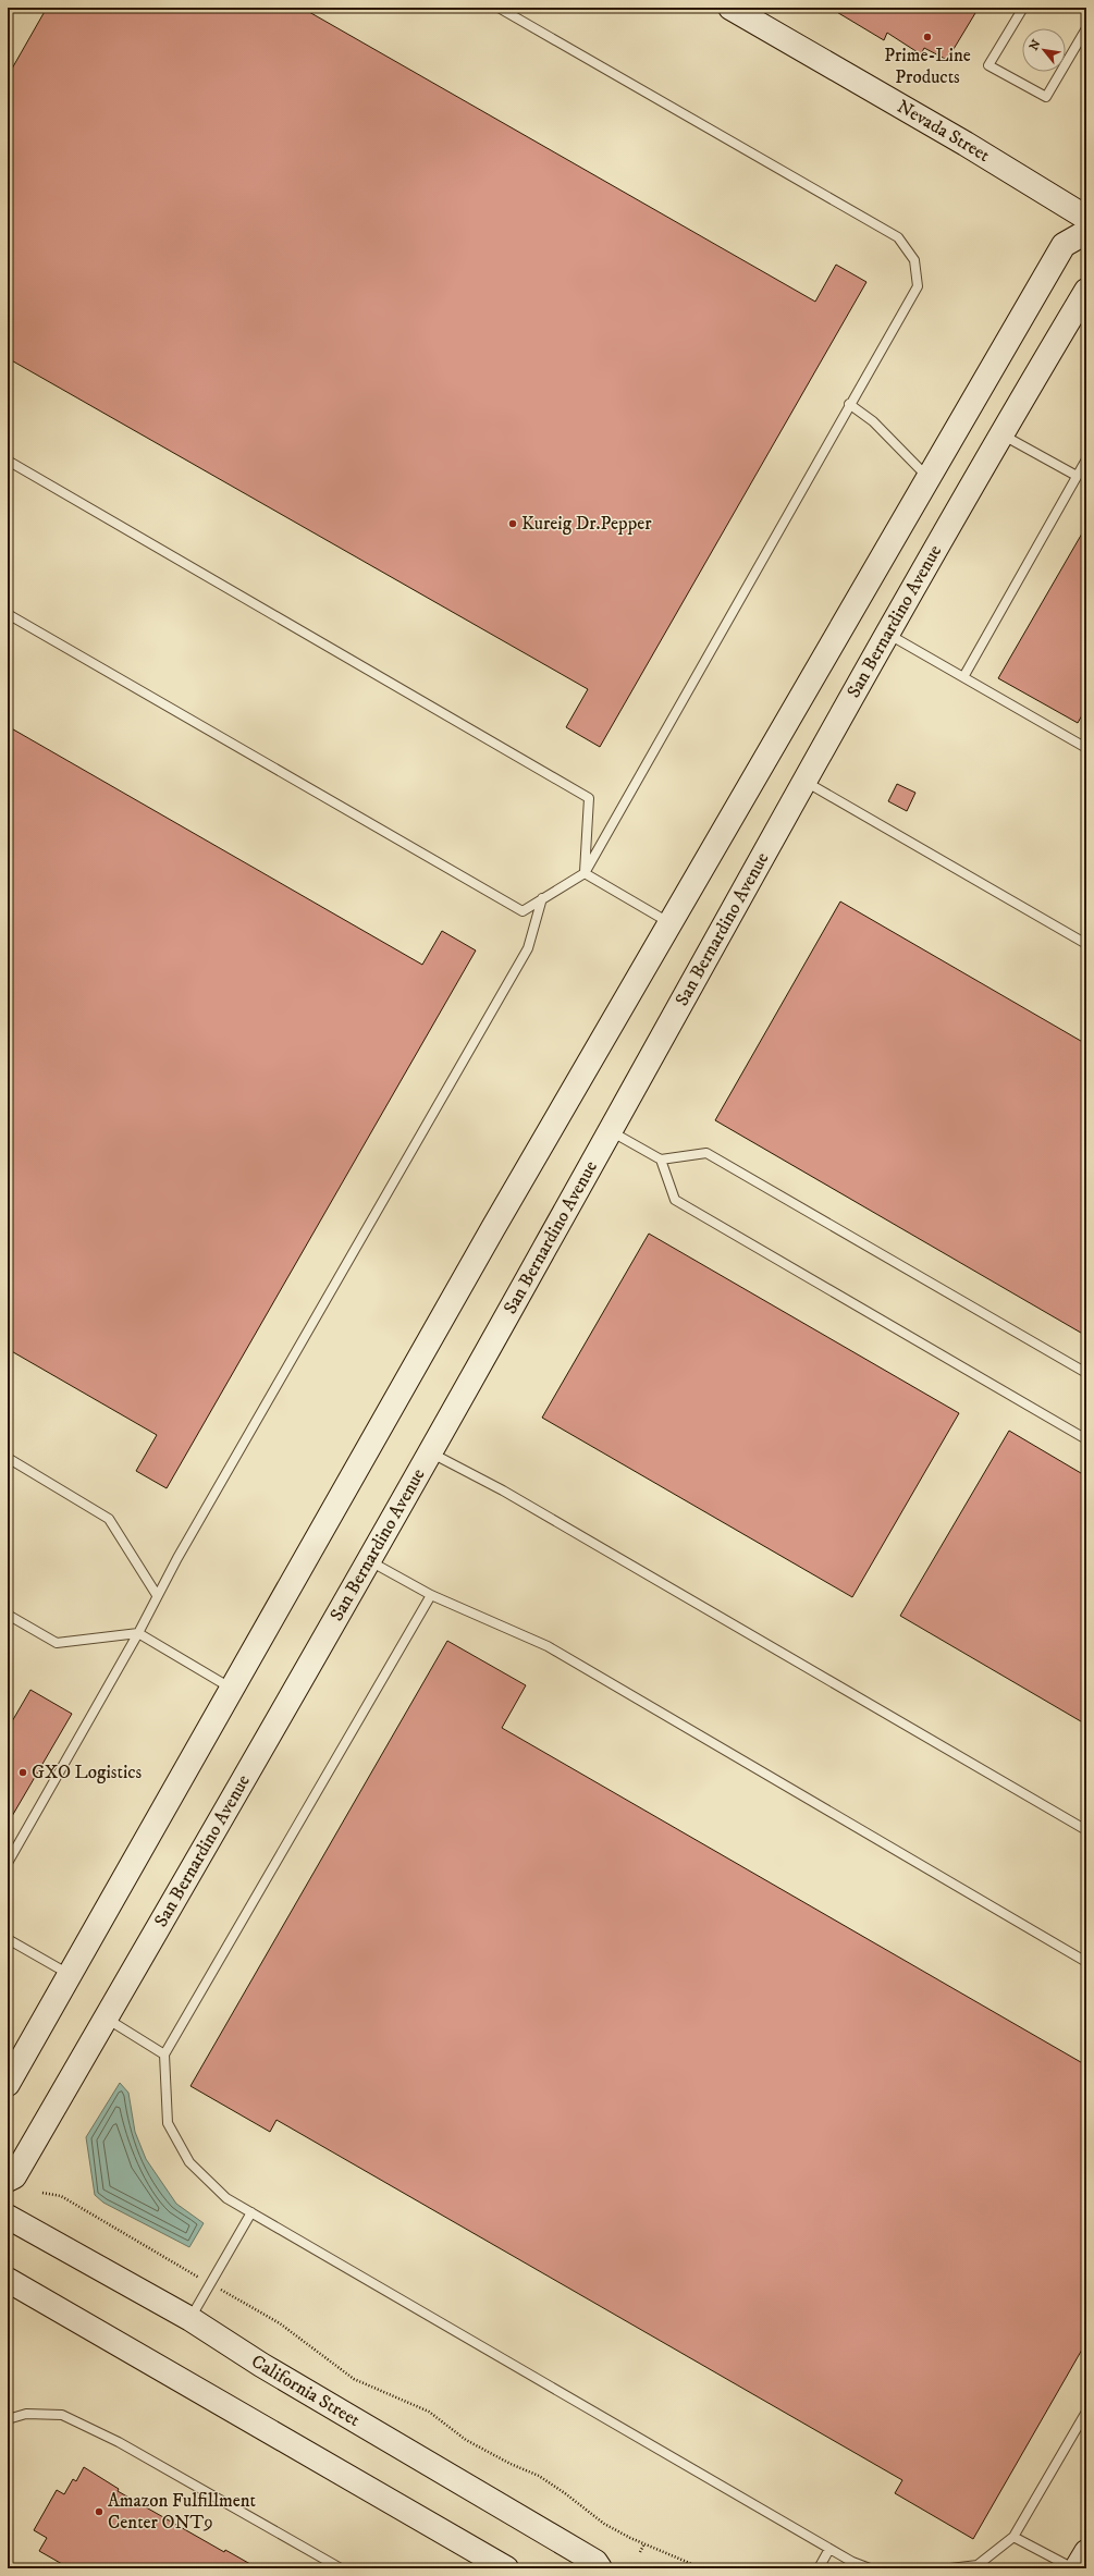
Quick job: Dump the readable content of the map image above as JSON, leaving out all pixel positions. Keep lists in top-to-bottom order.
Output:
{
  "streets": {
    "main road": ["Nevada Street", "San Bernardino Avenue", "California Street"]
  },
  "places": [
    "Prime-Line Products",
    "Kureig Dr.Pepper",
    "GXO Logistics",
    "Amazon Fulfillment Center ONT9"
  ],
  "north": "top left"
}
